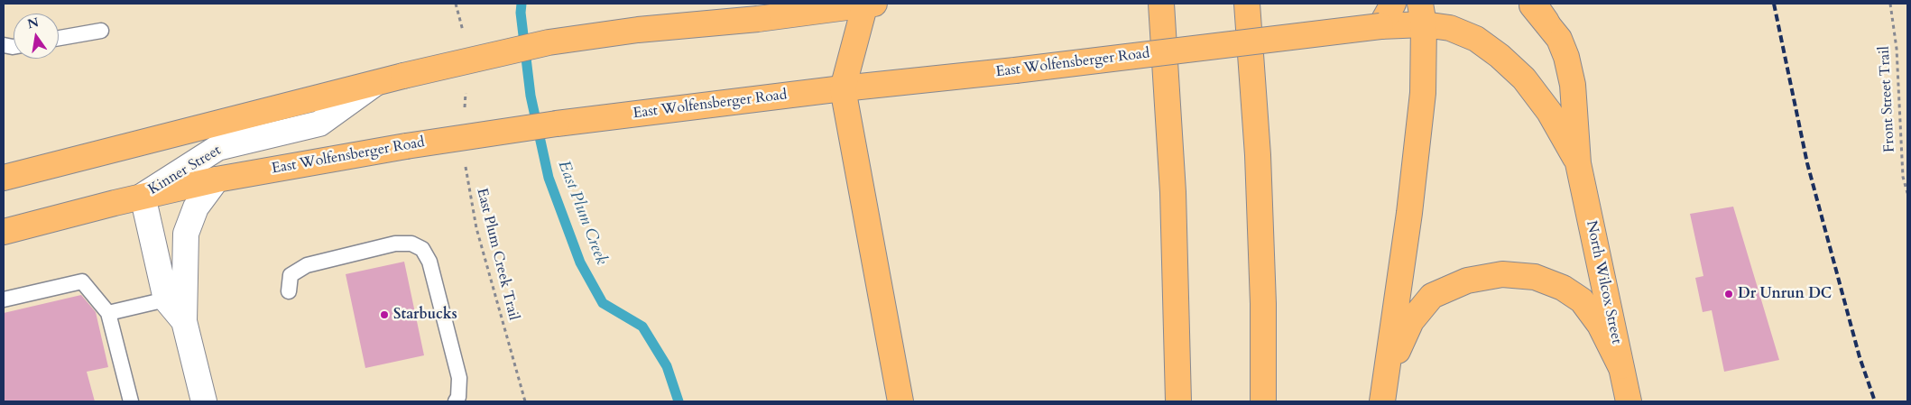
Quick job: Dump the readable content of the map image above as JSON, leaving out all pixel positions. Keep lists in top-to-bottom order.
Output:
{
  "streets": {
    "main road": ["East Wolfensberger Road", "North Wilcox Street"],
    "street": ["Kinner Street"],
    "path": ["Front Street Trail", "East Plum Creek Trail"]
  },
  "crossings": [
    ["East Wolfensberger Road", "Kinner Street"],
    ["East Wolfensberger Road", "North Wilcox Street"]
  ],
  "water": ["East Plum Creek"],
  "places": ["Dr Unrun DC", "Starbucks"],
  "north": "top"
}
